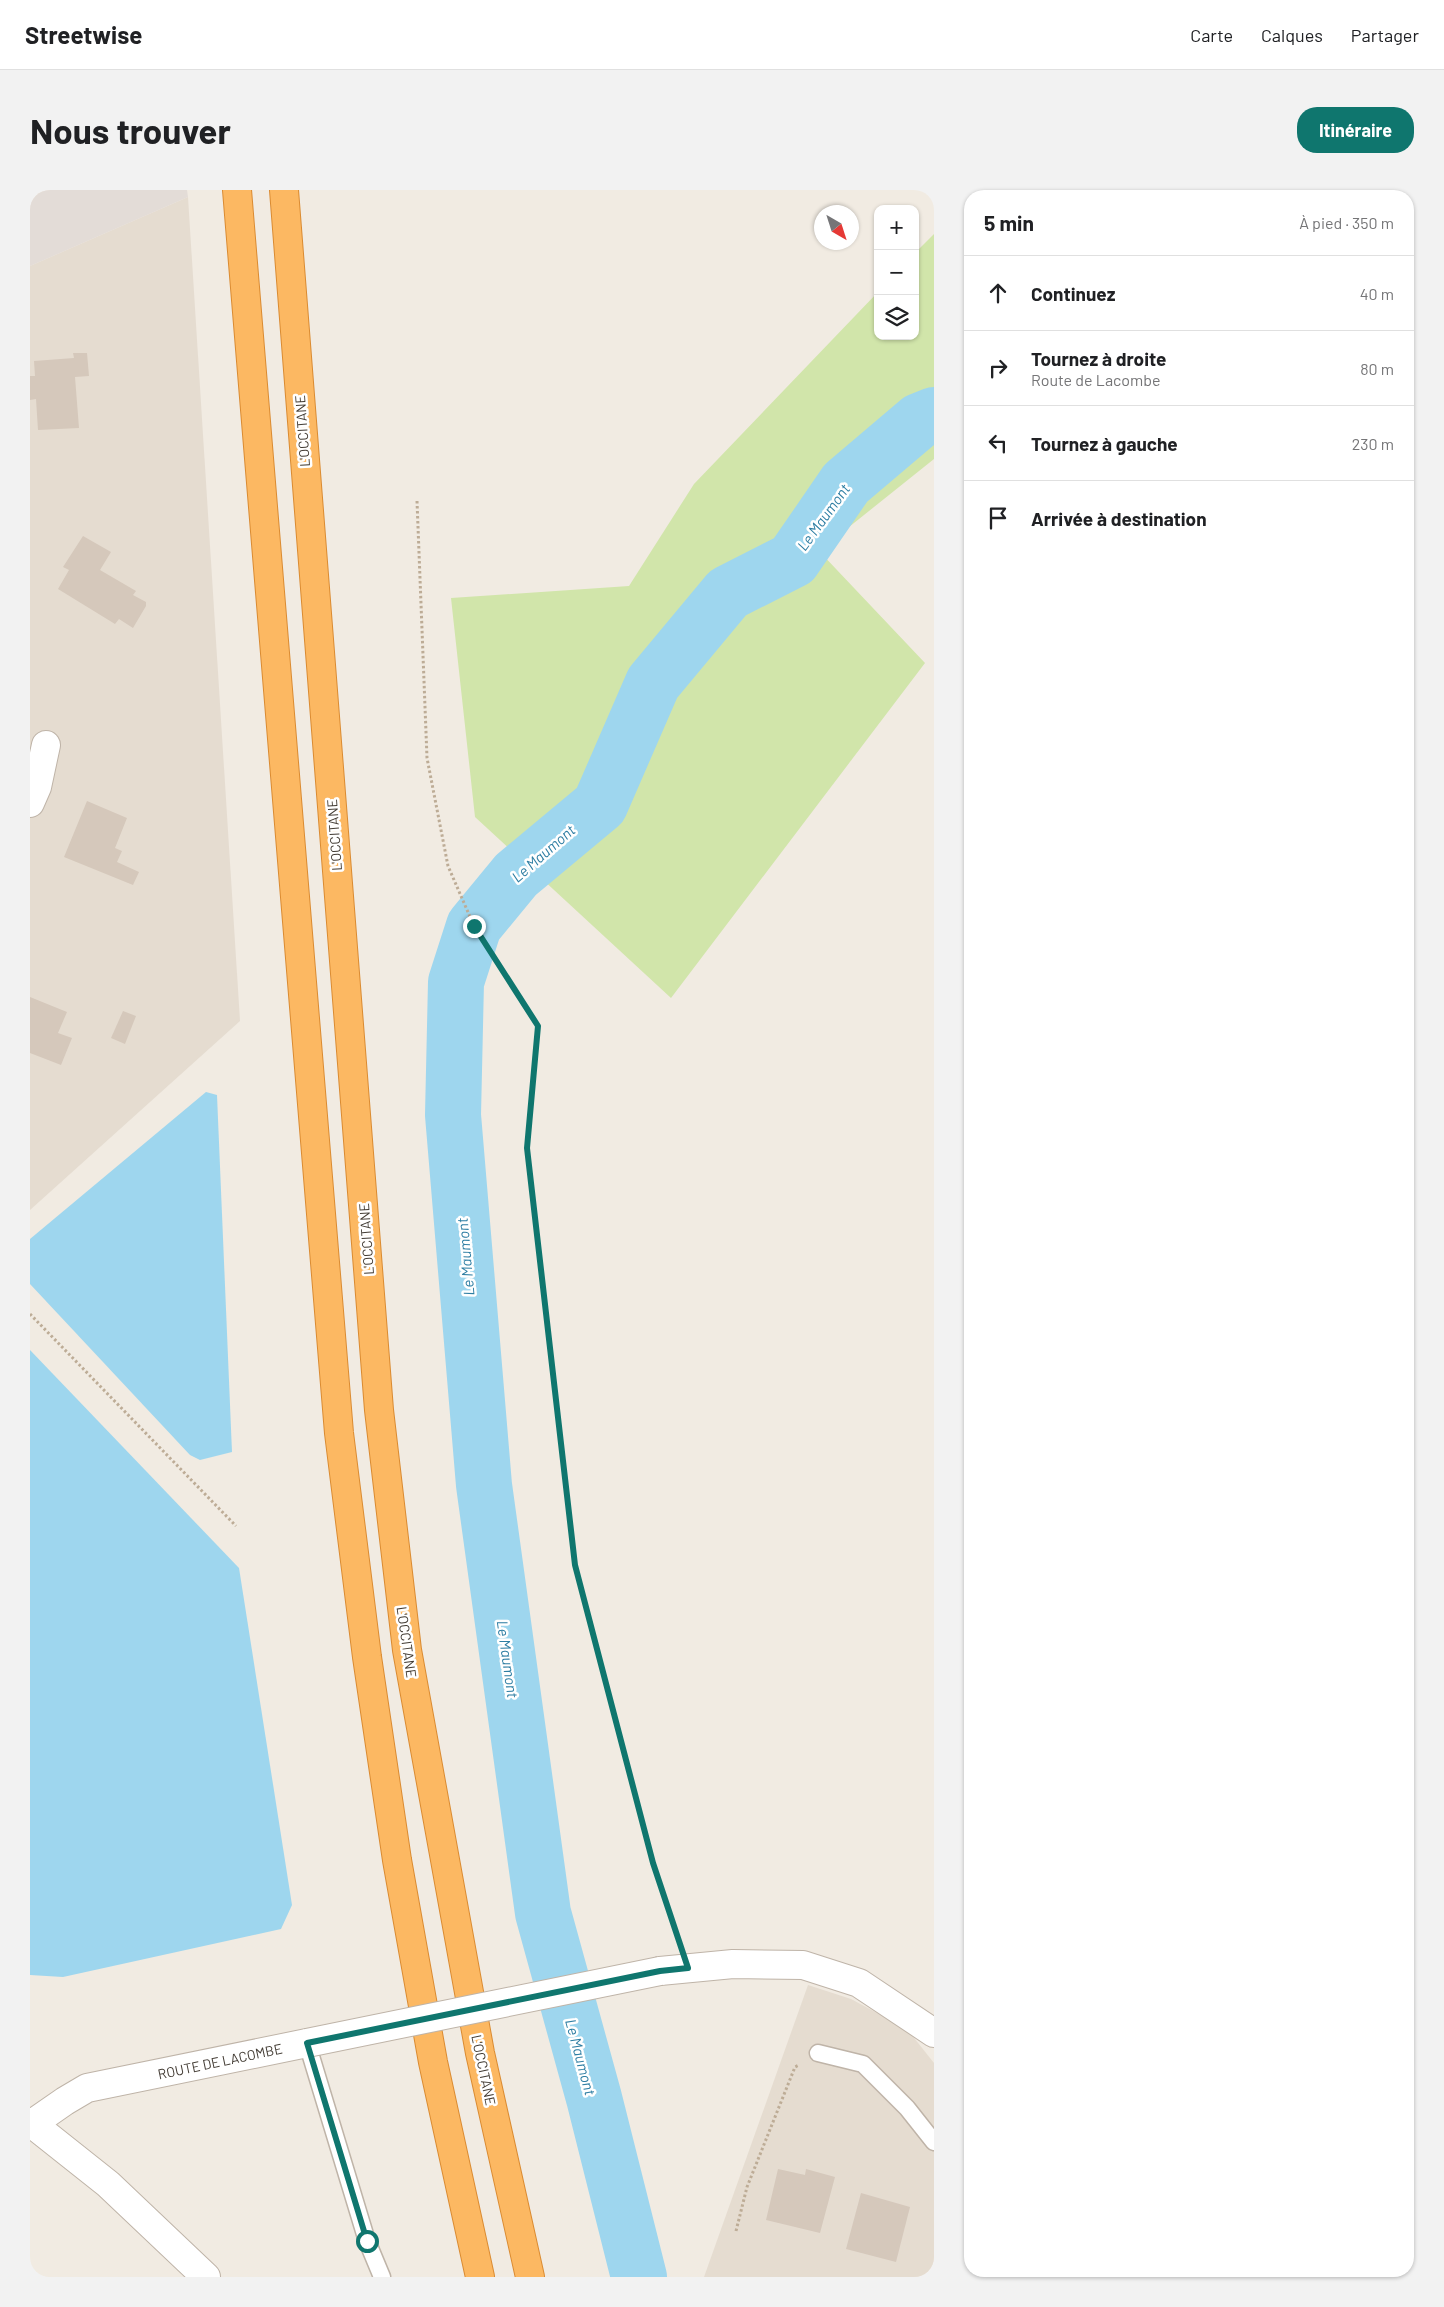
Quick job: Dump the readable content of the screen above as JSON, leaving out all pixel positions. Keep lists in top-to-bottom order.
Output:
{
  "streets": {
    "highway": ["L'OCCITANE"],
    "street": ["ROUTE DE LACOMBE"]
  },
  "water": ["Le Maumont"],
  "north": "bottom right",
  "page": {
    "header": "Streetwise",
    "nav": ["Carte", "Calques", "Partager"],
    "buttons": "Itinéraire",
    "title": "Nous trouver",
    "heading": ["5 min", "À pied · 350 m"],
    "map_buttons": ["+", "−"],
    "list": [
      ["Continuez", "40 m"],
      ["Tournez à droite", "Route de Lacombe", "80 m"],
      ["Tournez à gauche", "230 m"],
      "Arrivée à destination"
    ]
  }
}
